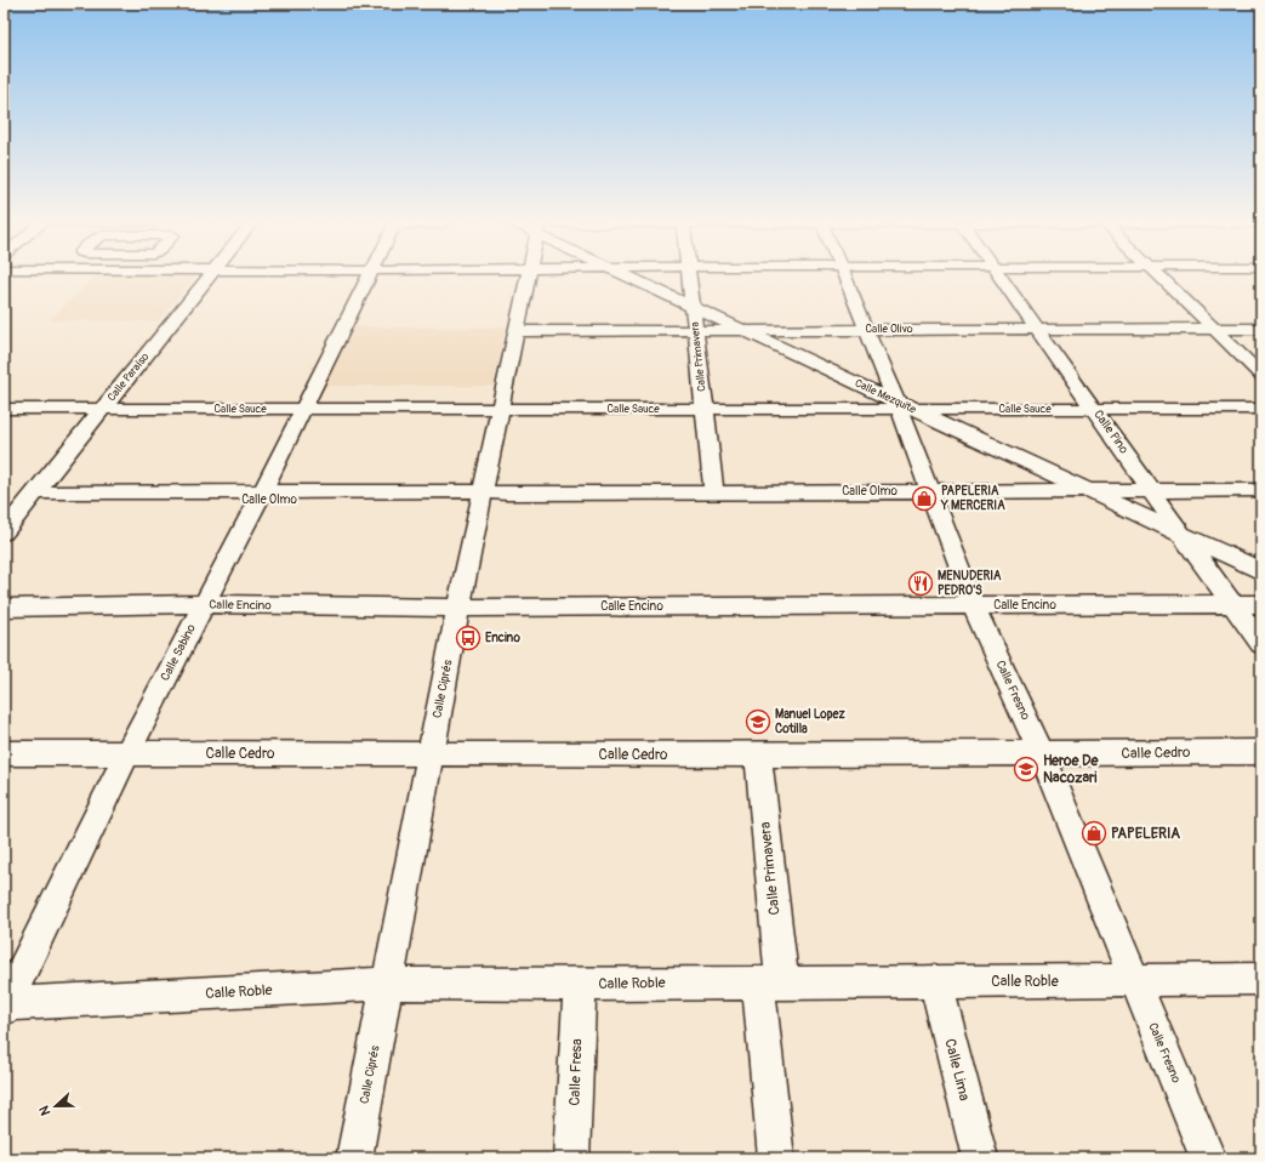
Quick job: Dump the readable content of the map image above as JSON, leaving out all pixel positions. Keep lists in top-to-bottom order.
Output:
{
  "streets": {
    "street": [
      "Calle Olivo",
      "Calle Primavera",
      "Calle Paraíso",
      "Calle Mezquite",
      "Calle Sauce",
      "Calle Pino",
      "Calle Olmo",
      "Calle Encino",
      "Calle Sabino",
      "Calle Ciprés",
      "Calle Fresno",
      "Calle Cedro",
      "Calle Roble",
      "Calle Lima",
      "Calle Fresa"
    ]
  },
  "crossings": [
    ["Calle Olivo", "Calle Primavera"],
    ["Calle Olivo", "Calle Mezquite"],
    ["Calle Olivo", "Calle Pino"],
    ["Calle Olivo", "Calle Ciprés"],
    ["Calle Olivo", "Calle Fresno"],
    ["Calle Primavera", "Calle Mezquite"],
    ["Calle Primavera", "Calle Sauce"],
    ["Calle Primavera", "Calle Olmo"],
    ["Calle Primavera", "Calle Cedro"],
    ["Calle Primavera", "Calle Roble"],
    ["Calle Paraíso", "Calle Sauce"],
    ["Calle Paraíso", "Calle Olmo"],
    ["Calle Mezquite", "Calle Sauce"],
    ["Calle Mezquite", "Calle Pino"],
    ["Calle Mezquite", "Calle Olmo"],
    ["Calle Mezquite", "Calle Fresno"],
    ["Calle Sauce", "Calle Pino"],
    ["Calle Sauce", "Calle Sabino"],
    ["Calle Sauce", "Calle Ciprés"],
    ["Calle Sauce", "Calle Fresno"],
    ["Calle Pino", "Calle Olmo"],
    ["Calle Pino", "Calle Encino"],
    ["Calle Olmo", "Calle Sabino"],
    ["Calle Olmo", "Calle Ciprés"],
    ["Calle Olmo", "Calle Fresno"],
    ["Calle Encino", "Calle Sabino"],
    ["Calle Encino", "Calle Ciprés"],
    ["Calle Encino", "Calle Fresno"],
    ["Calle Sabino", "Calle Cedro"],
    ["Calle Sabino", "Calle Roble"],
    ["Calle Ciprés", "Calle Cedro"],
    ["Calle Ciprés", "Calle Roble"],
    ["Calle Fresno", "Calle Cedro"],
    ["Calle Fresno", "Calle Roble"],
    ["Calle Roble", "Calle Lima"],
    ["Calle Roble", "Calle Fresa"]
  ],
  "places": {
    "shop": ["PAPELERIA Y MERCERIA", "PAPELERIA"],
    "restaurant": ["MENUDERIA PEDRO'S"],
    "bus stop": ["Encino"],
    "school or university": ["Manuel Lopez Cotilla", "Heroe De Nacozari"]
  },
  "north": "left"
}
